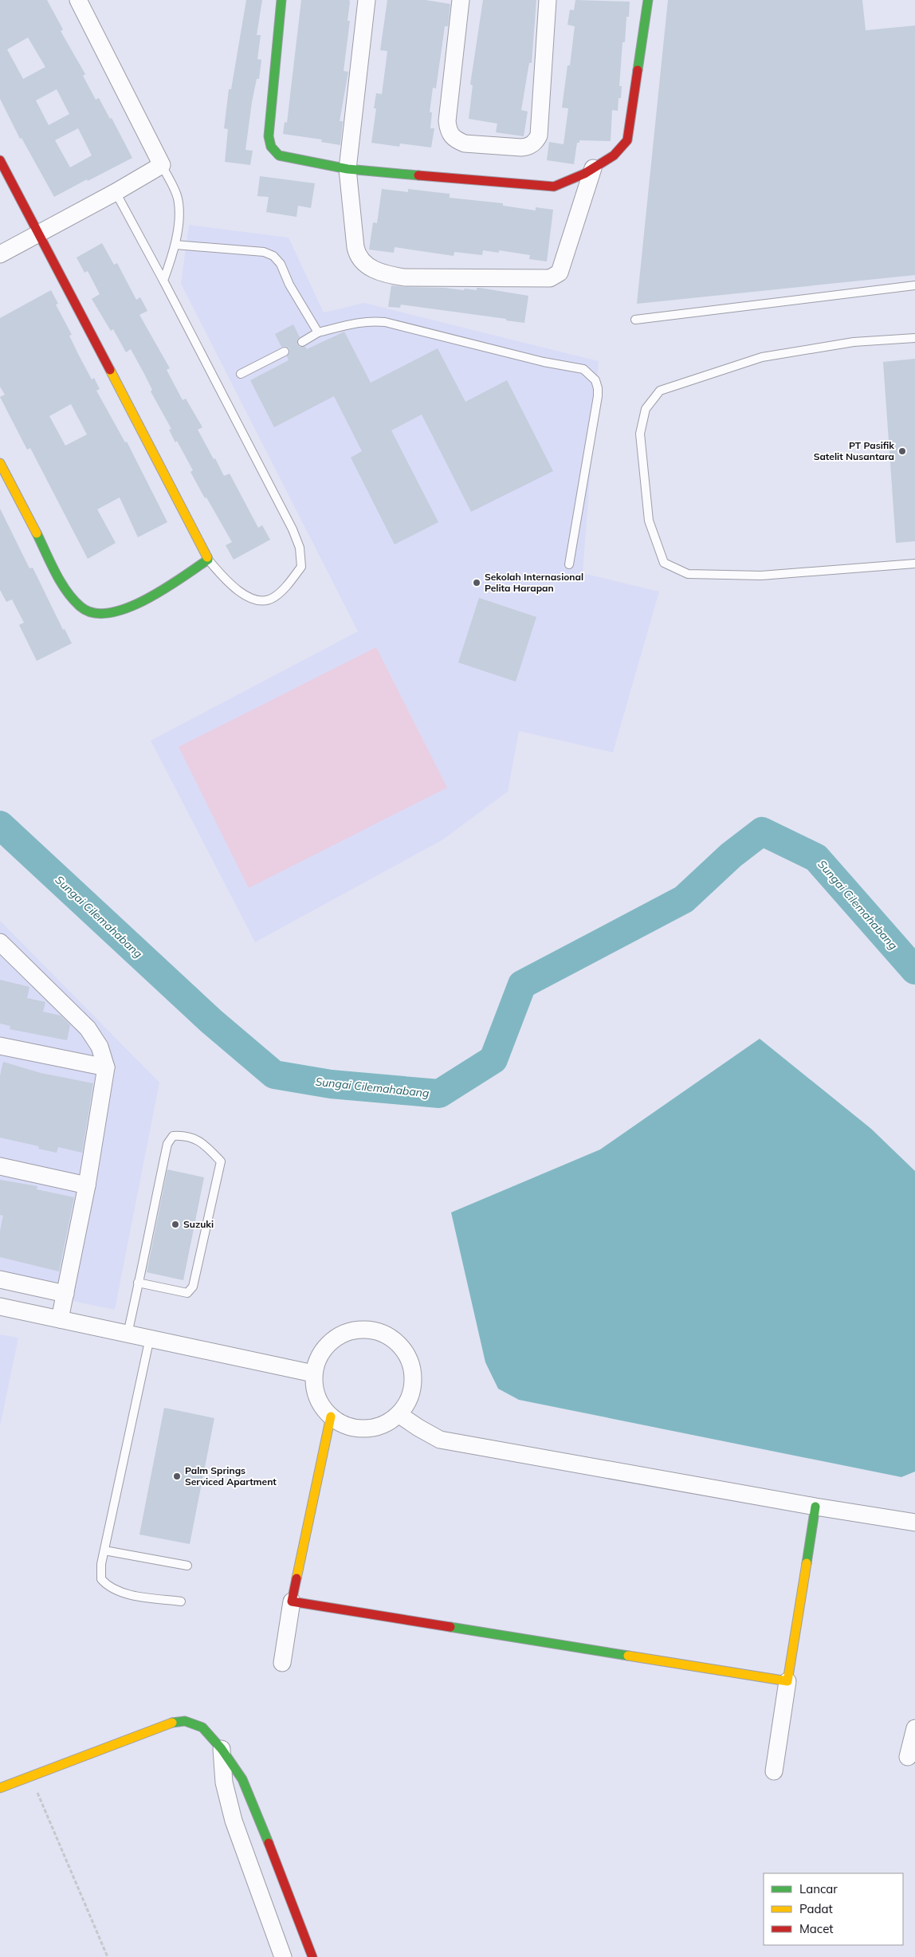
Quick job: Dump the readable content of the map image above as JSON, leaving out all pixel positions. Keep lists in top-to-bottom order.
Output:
{
  "water": ["Sungai Cilemahabang"],
  "places": [
    "PT Pasifik Satelit Nusantara",
    "Sekolah Internasional Pelita Harapan",
    "Suzuki",
    "Palm Springs Serviced Apartment"
  ],
  "legend": ["Lancar", "Padat", "Macet"]
}
